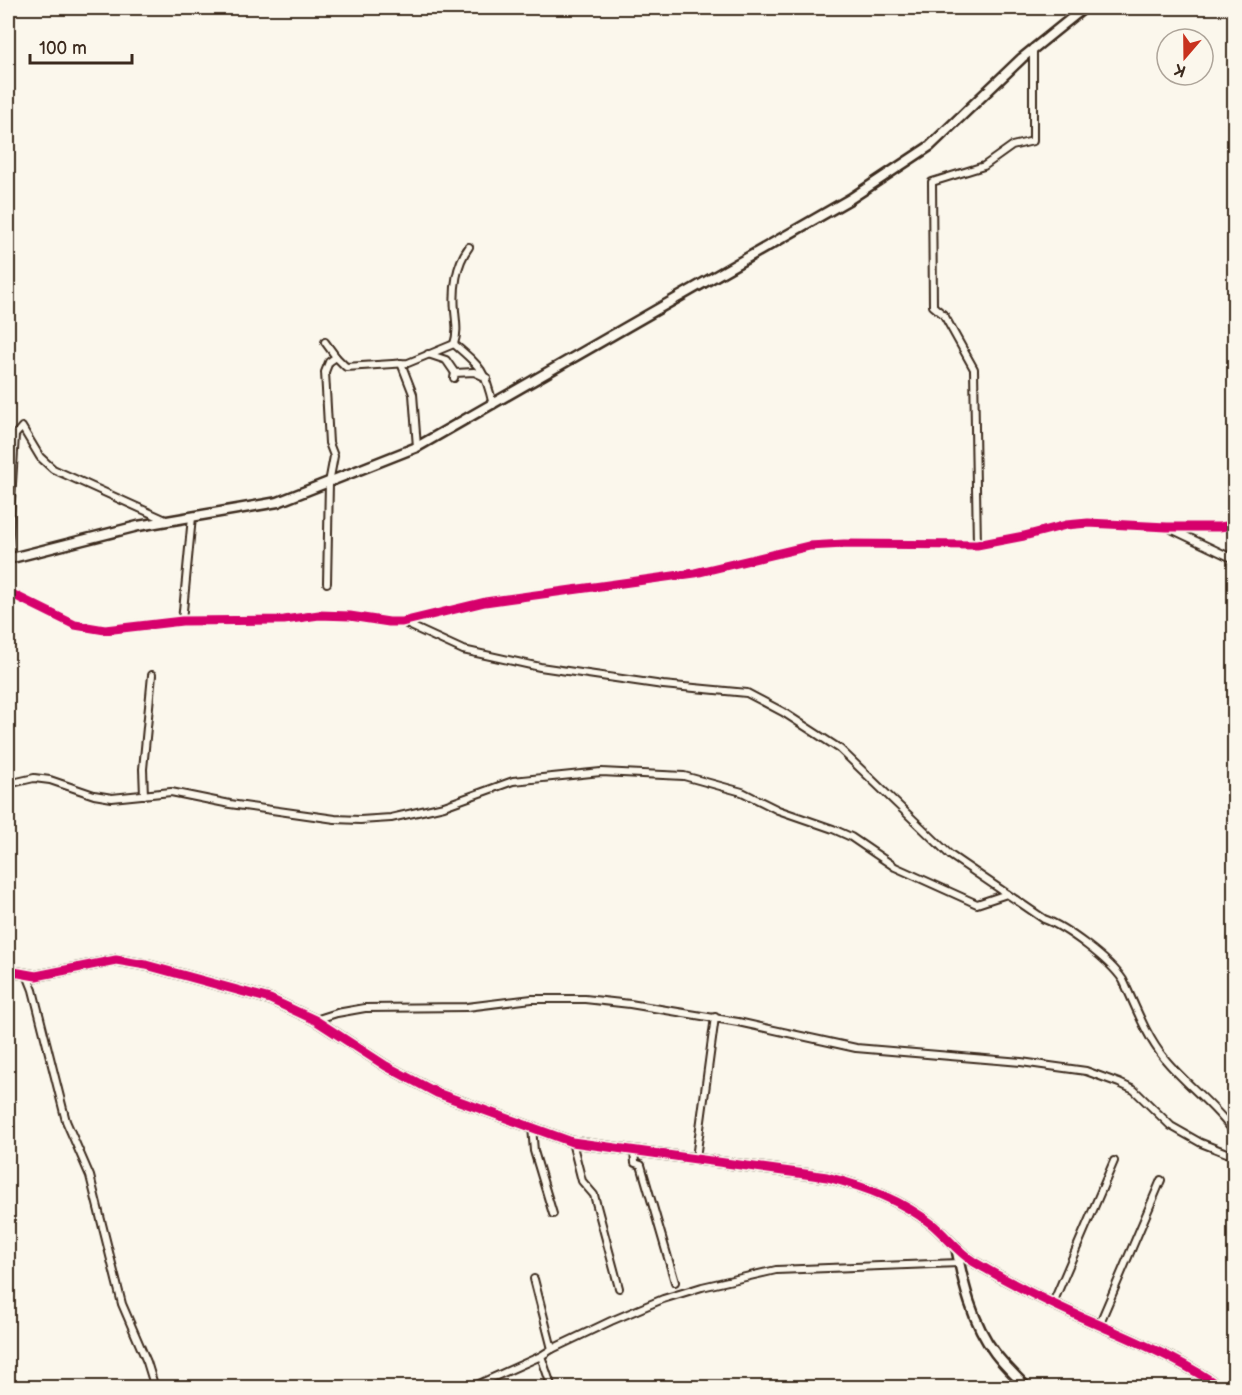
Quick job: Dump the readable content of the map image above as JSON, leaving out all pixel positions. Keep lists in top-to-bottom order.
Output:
{
  "scale_bar": "100 m",
  "north": "bottom"
}
